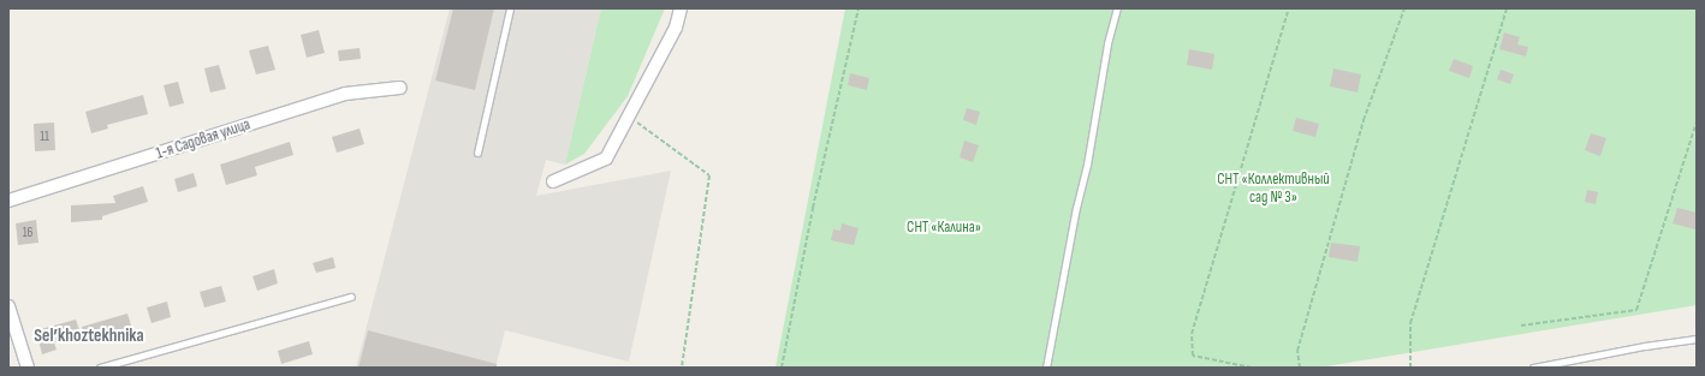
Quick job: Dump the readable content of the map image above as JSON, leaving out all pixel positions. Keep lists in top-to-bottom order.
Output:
{
  "streets": {
    "street": ["1-я Садовая улица"]
  },
  "districts": ["Sel’khoztekhnika"],
  "parks": ["СНТ «Коллективный сад № 3»", "СНТ «Калина»"],
  "house_numbers": ["11", "16"]
}
